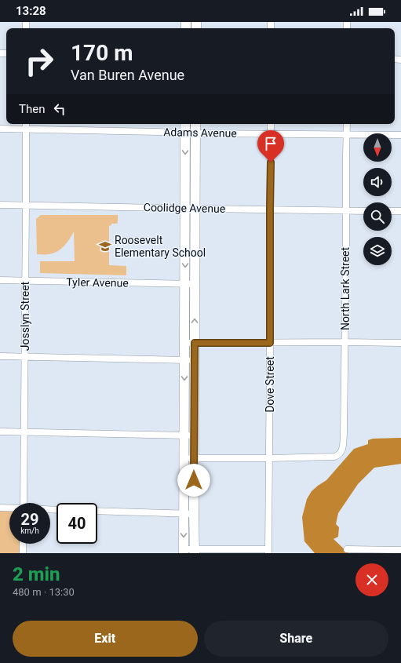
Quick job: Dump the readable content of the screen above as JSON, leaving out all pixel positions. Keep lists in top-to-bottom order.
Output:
{
  "streets": {
    "street": [
      "Adams Avenue",
      "Coolidge Avenue",
      "Tyler Avenue",
      "North Lark Street",
      "Josslyn Street",
      "Dove Street"
    ]
  },
  "crossings": [
    ["Adams Avenue", "North Lark Street"],
    ["Adams Avenue", "Josslyn Street"],
    ["Adams Avenue", "Dove Street"],
    ["Coolidge Avenue", "North Lark Street"],
    ["Coolidge Avenue", "Josslyn Street"],
    ["Coolidge Avenue", "Dove Street"],
    ["Tyler Avenue", "Josslyn Street"],
    ["North Lark Street", "Dove Street"]
  ],
  "places": {
    "school or university": ["Roosevelt Elementary School"]
  },
  "north": "bottom",
  "page": {
    "status": "13:28",
    "turn": ["170 m", "Van Buren Avenue"],
    "then": "Then",
    "speed": "29 km/h",
    "limit": "40",
    "heading": ["2 min", "480 m · 13:30"],
    "buttons": ["Exit", "Share"]
  }
}
